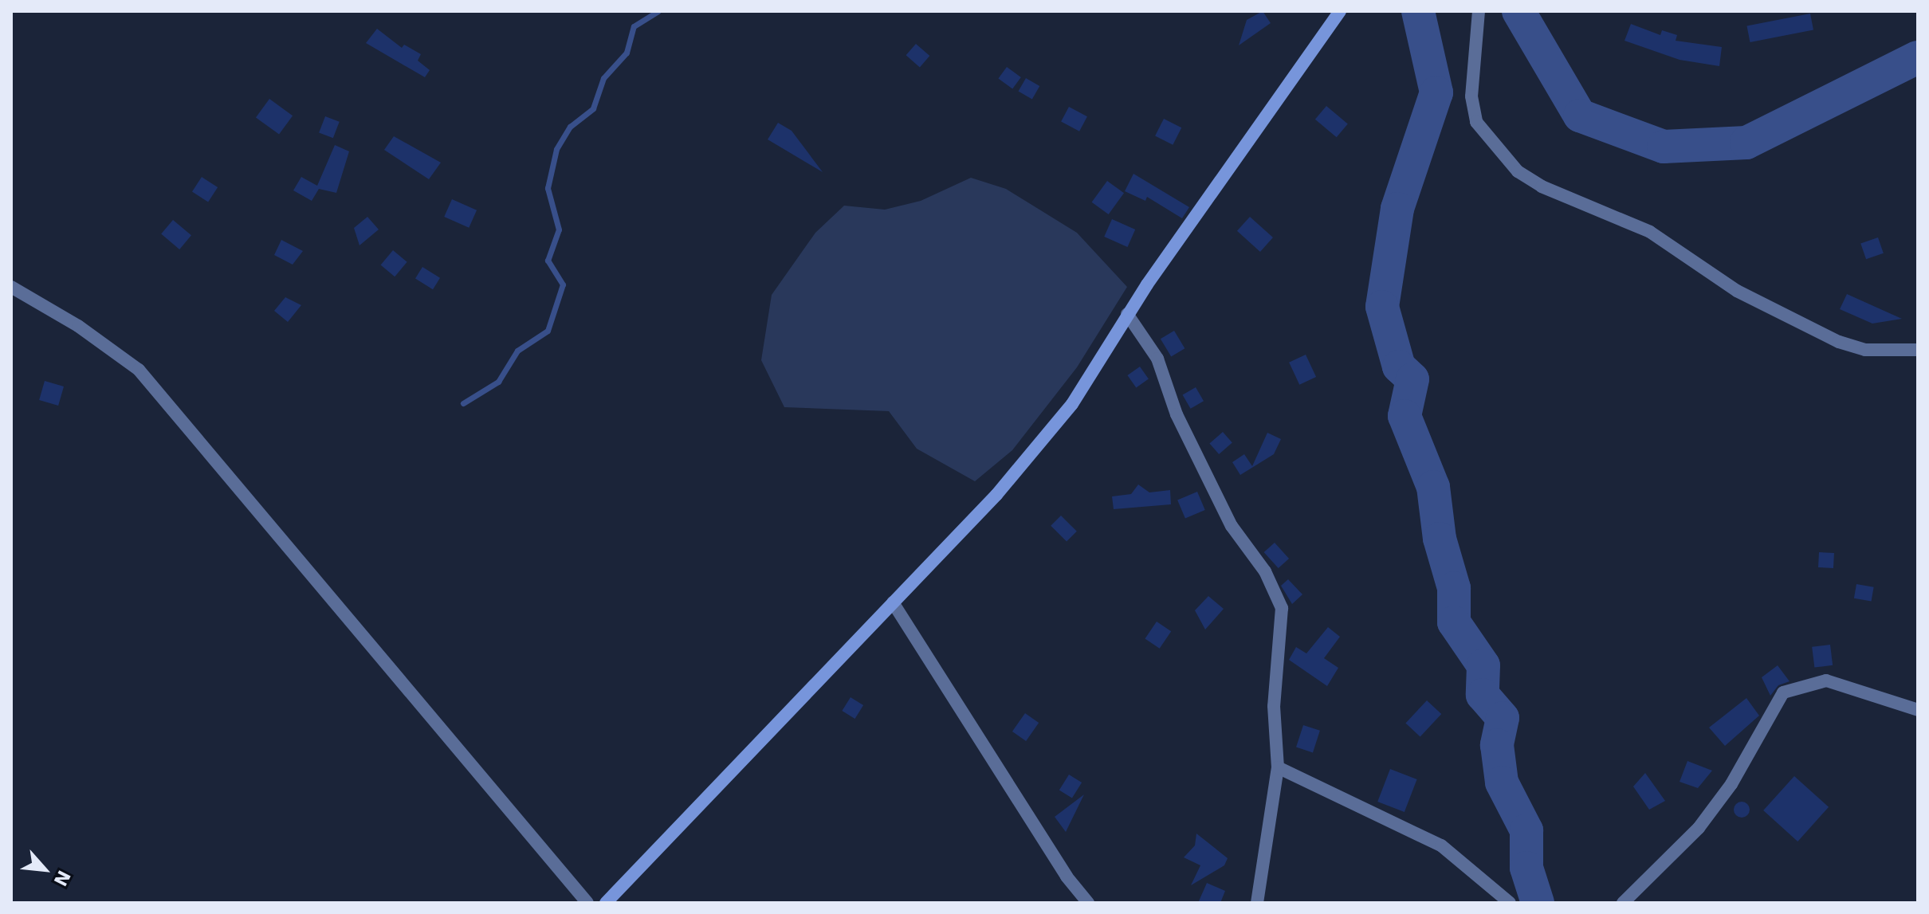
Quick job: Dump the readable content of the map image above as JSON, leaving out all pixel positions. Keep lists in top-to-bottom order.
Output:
{
  "north": "bottom right"
}
